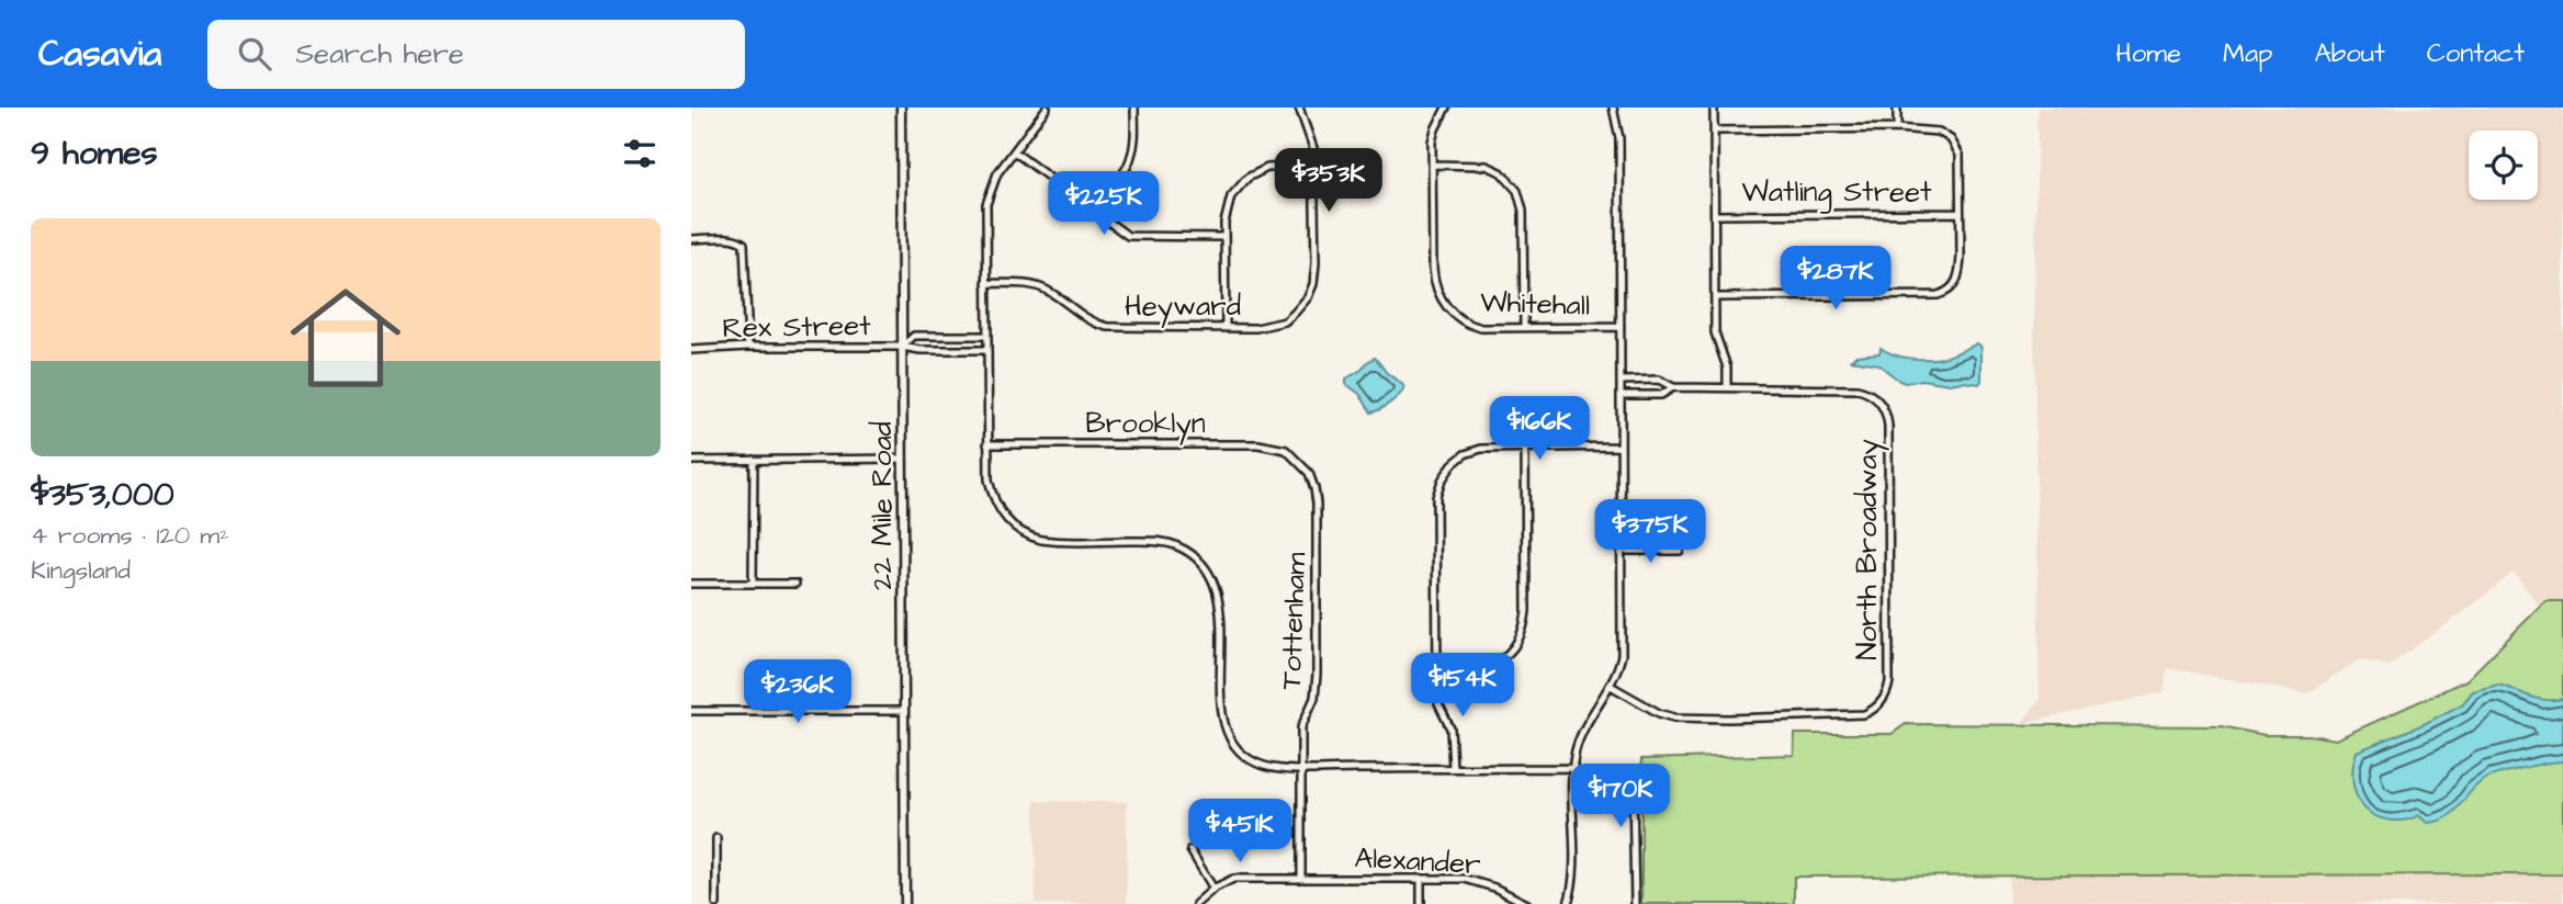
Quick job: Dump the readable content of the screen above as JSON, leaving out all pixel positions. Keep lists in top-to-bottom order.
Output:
{
  "streets": {
    "street": [
      "Watling Street",
      "Whitehall",
      "Heyward",
      "Rex Street",
      "Brooklyn",
      "22 Mile Road",
      "North Broadway",
      "Tottenham",
      "Alexander"
    ]
  },
  "crossings": [
    ["Rex Street", "22 Mile Road"],
    ["Brooklyn", "Tottenham"],
    ["Tottenham", "Alexander"]
  ],
  "page": {
    "header": "Casavia",
    "search": "Search here",
    "nav": [
      "Home",
      "Map",
      "About",
      "Contact"
    ],
    "heading": "9 homes",
    "price": [
      "$353K",
      "$225K",
      "$287K",
      "$166K",
      "$375K",
      "$154K",
      "$236K",
      "$170K",
      "$451K"
    ],
    "list": [
      {
        "name": "$353,000",
        "note": "4 rooms · 120 m² · Kingsland"
      }
    ]
  }
}
